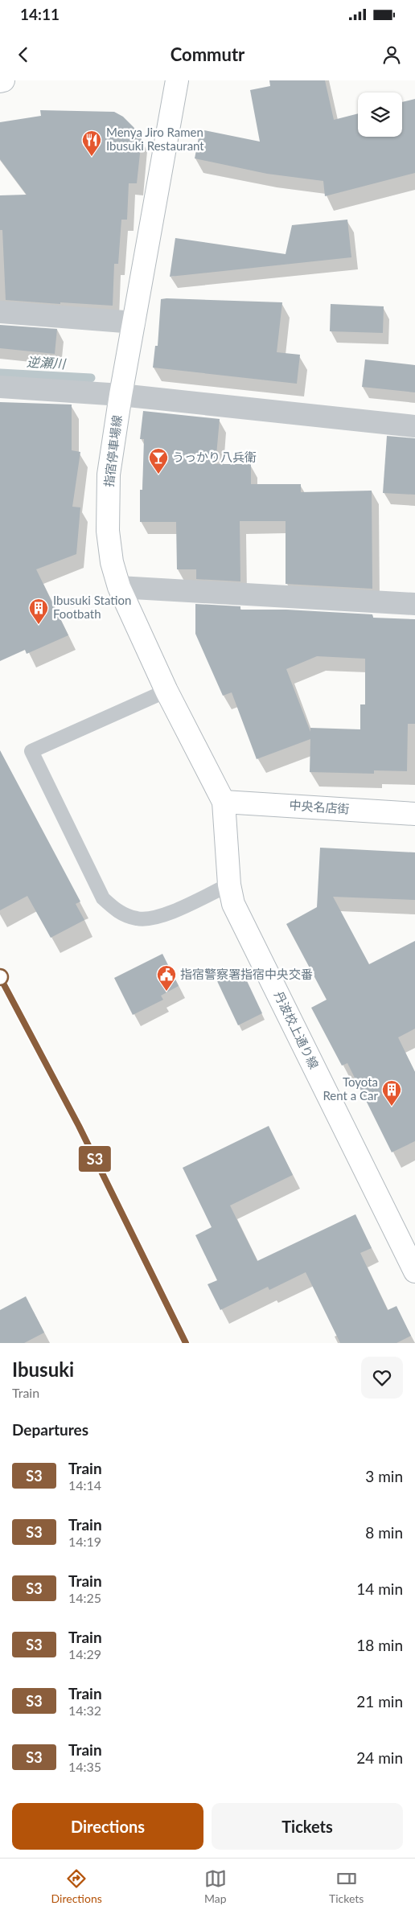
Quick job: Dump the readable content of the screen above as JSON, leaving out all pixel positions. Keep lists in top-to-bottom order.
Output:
{
  "streets": {
    "main road": ["指宿停車場線", "中央名店街", "丹波校上通り線"]
  },
  "crossings": [
    ["指宿停車場線", "中央名店街"],
    ["指宿停車場線", "丹波校上通り線"],
    ["中央名店街", "丹波校上通り線"]
  ],
  "water": ["逆瀬川"],
  "places": {
    "restaurant": ["Menya Jiro Ramen Ibusuki Restaurant"],
    "bar": ["うっかり八兵衛"],
    "building": ["Ibusuki Station Footbath", "Toyota Rent a Car"],
    "public building": ["指宿警察署指宿中央交番"]
  },
  "page": {
    "status": "14:11",
    "header": "Commutr",
    "on_map": "S3",
    "heading": [
      ["Ibusuki", "Train"],
      "Departures"
    ],
    "list": [
      {
        "mark": "S3",
        "name": "Train",
        "note": "14:14",
        "value": "3 min"
      },
      {
        "mark": "S3",
        "name": "Train",
        "note": "14:19",
        "value": "8 min"
      },
      {
        "mark": "S3",
        "name": "Train",
        "note": "14:25",
        "value": "14 min"
      },
      {
        "mark": "S3",
        "name": "Train",
        "note": "14:29",
        "value": "18 min"
      },
      {
        "mark": "S3",
        "name": "Train",
        "note": "14:32",
        "value": "21 min"
      },
      {
        "mark": "S3",
        "name": "Train",
        "note": "14:35",
        "value": "24 min"
      }
    ],
    "buttons": ["Directions", "Tickets"],
    "tabs": ["Directions", "Map", "Tickets"]
  }
}
